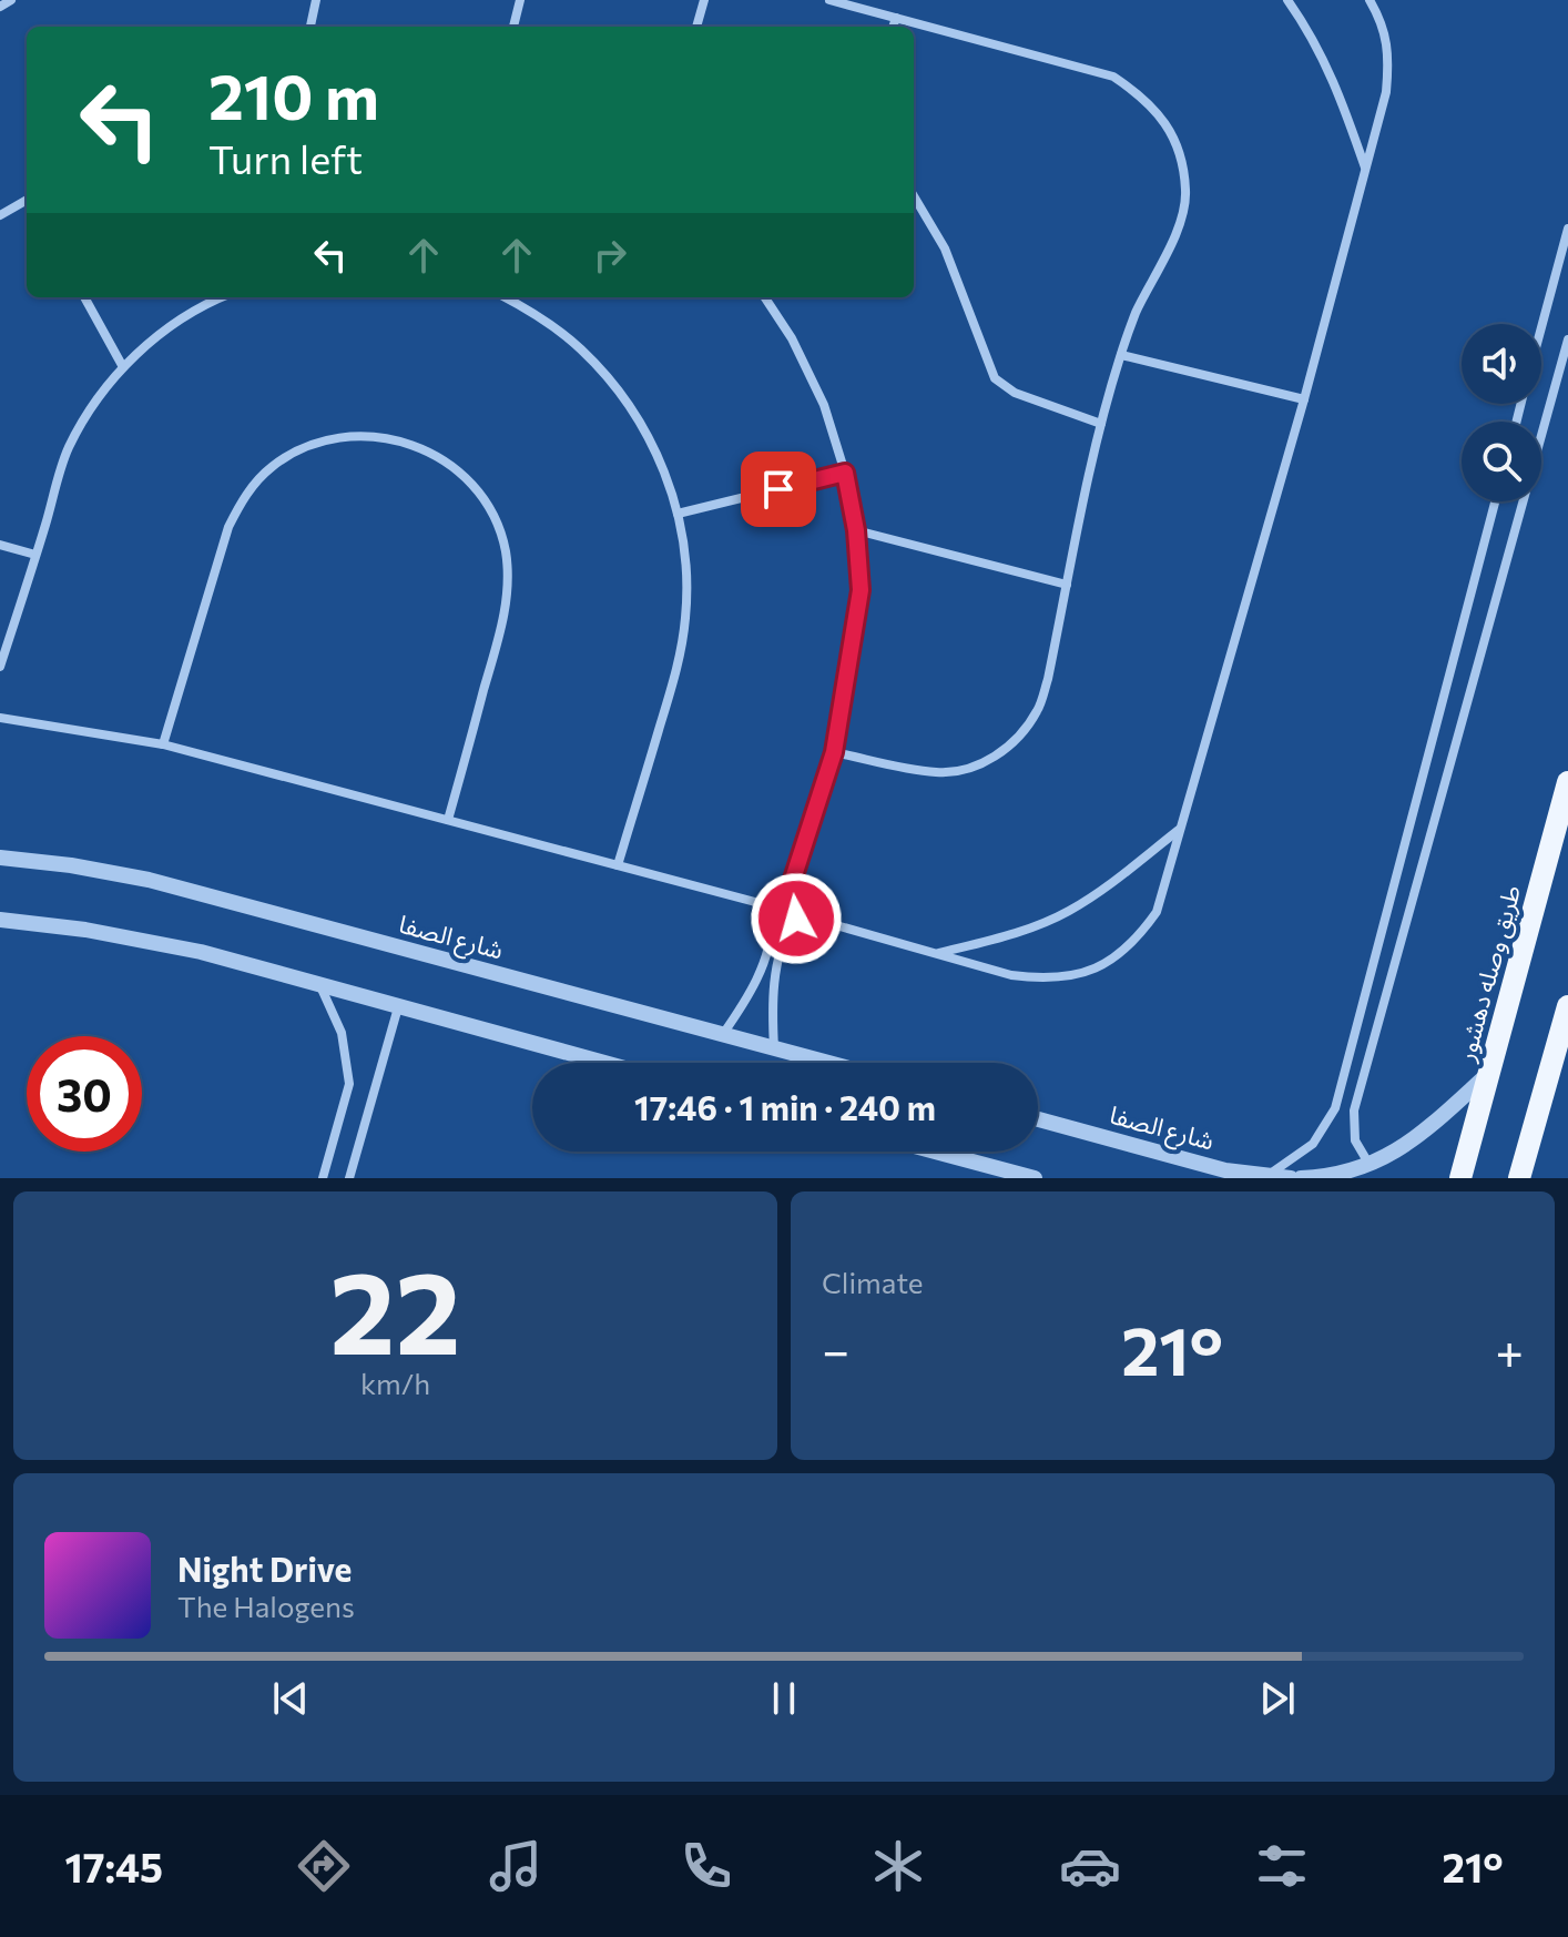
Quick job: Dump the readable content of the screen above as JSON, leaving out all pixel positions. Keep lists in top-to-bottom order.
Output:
{
  "streets": {
    "main road": ["طريق وصله دهشور"],
    "street": ["شارع الصفا"]
  },
  "page": {
    "turn": ["210 m", "Turn left"],
    "limit": "30",
    "trip": "17:46 · 1 min · 240 m",
    "tile": [
      ["22", "km/h"],
      "Climate"
    ],
    "heat": ["−", "21°", "+"],
    "song": ["Night Drive", "The Halogens"],
    "tabs": ["17:45", "21°"]
  }
}
